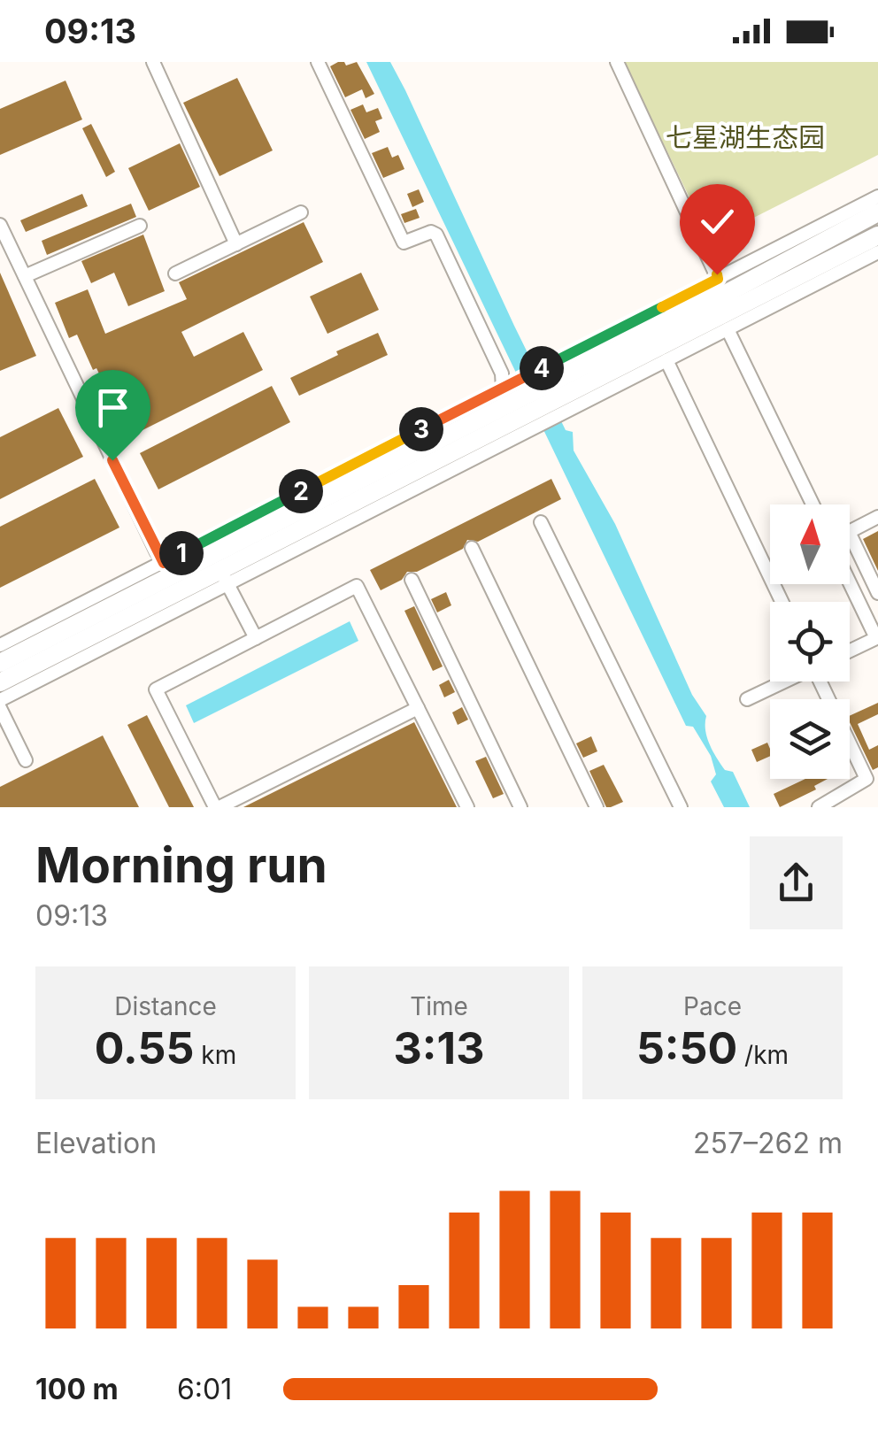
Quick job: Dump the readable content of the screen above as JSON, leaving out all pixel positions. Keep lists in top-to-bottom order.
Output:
{
  "parks": ["七星湖生态园"],
  "north": "top",
  "page": {
    "status": "09:13",
    "pins": [
      "4",
      "3",
      "2",
      "1"
    ],
    "heading": ["Morning run", "09:13"],
    "stats": [
      ["Distance", "0.55 km"],
      ["Time", "3:13"],
      ["Pace", "5:50 /km"]
    ],
    "chart": ["Elevation", "257–262 m"],
    "list": [
      {
        "name": "100 m",
        "note": "6:01"
      }
    ]
  }
}
